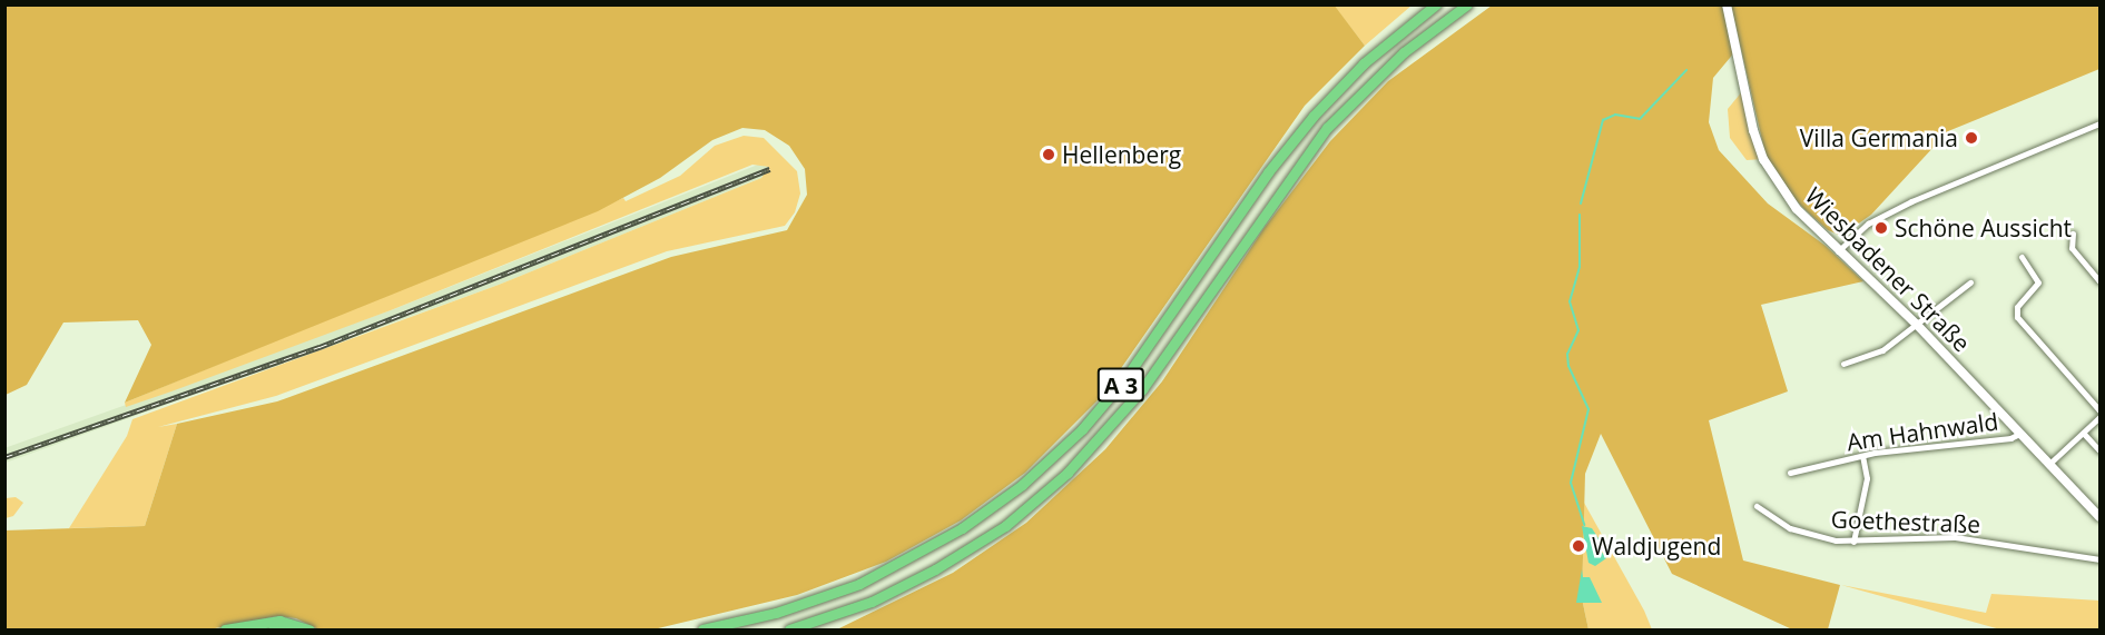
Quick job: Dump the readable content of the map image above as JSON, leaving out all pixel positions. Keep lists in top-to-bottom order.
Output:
{
  "streets": {
    "highway": ["A 3"],
    "main road": ["Wiesbadener Straße"],
    "street": ["Am Hahnwald", "Goethestraße"]
  },
  "crossings": [
    ["Wiesbadener Straße", "Am Hahnwald"]
  ],
  "places": [
    "Villa Germania",
    "Hellenberg",
    "Schöne Aussicht",
    "Waldjugend"
  ]
}
